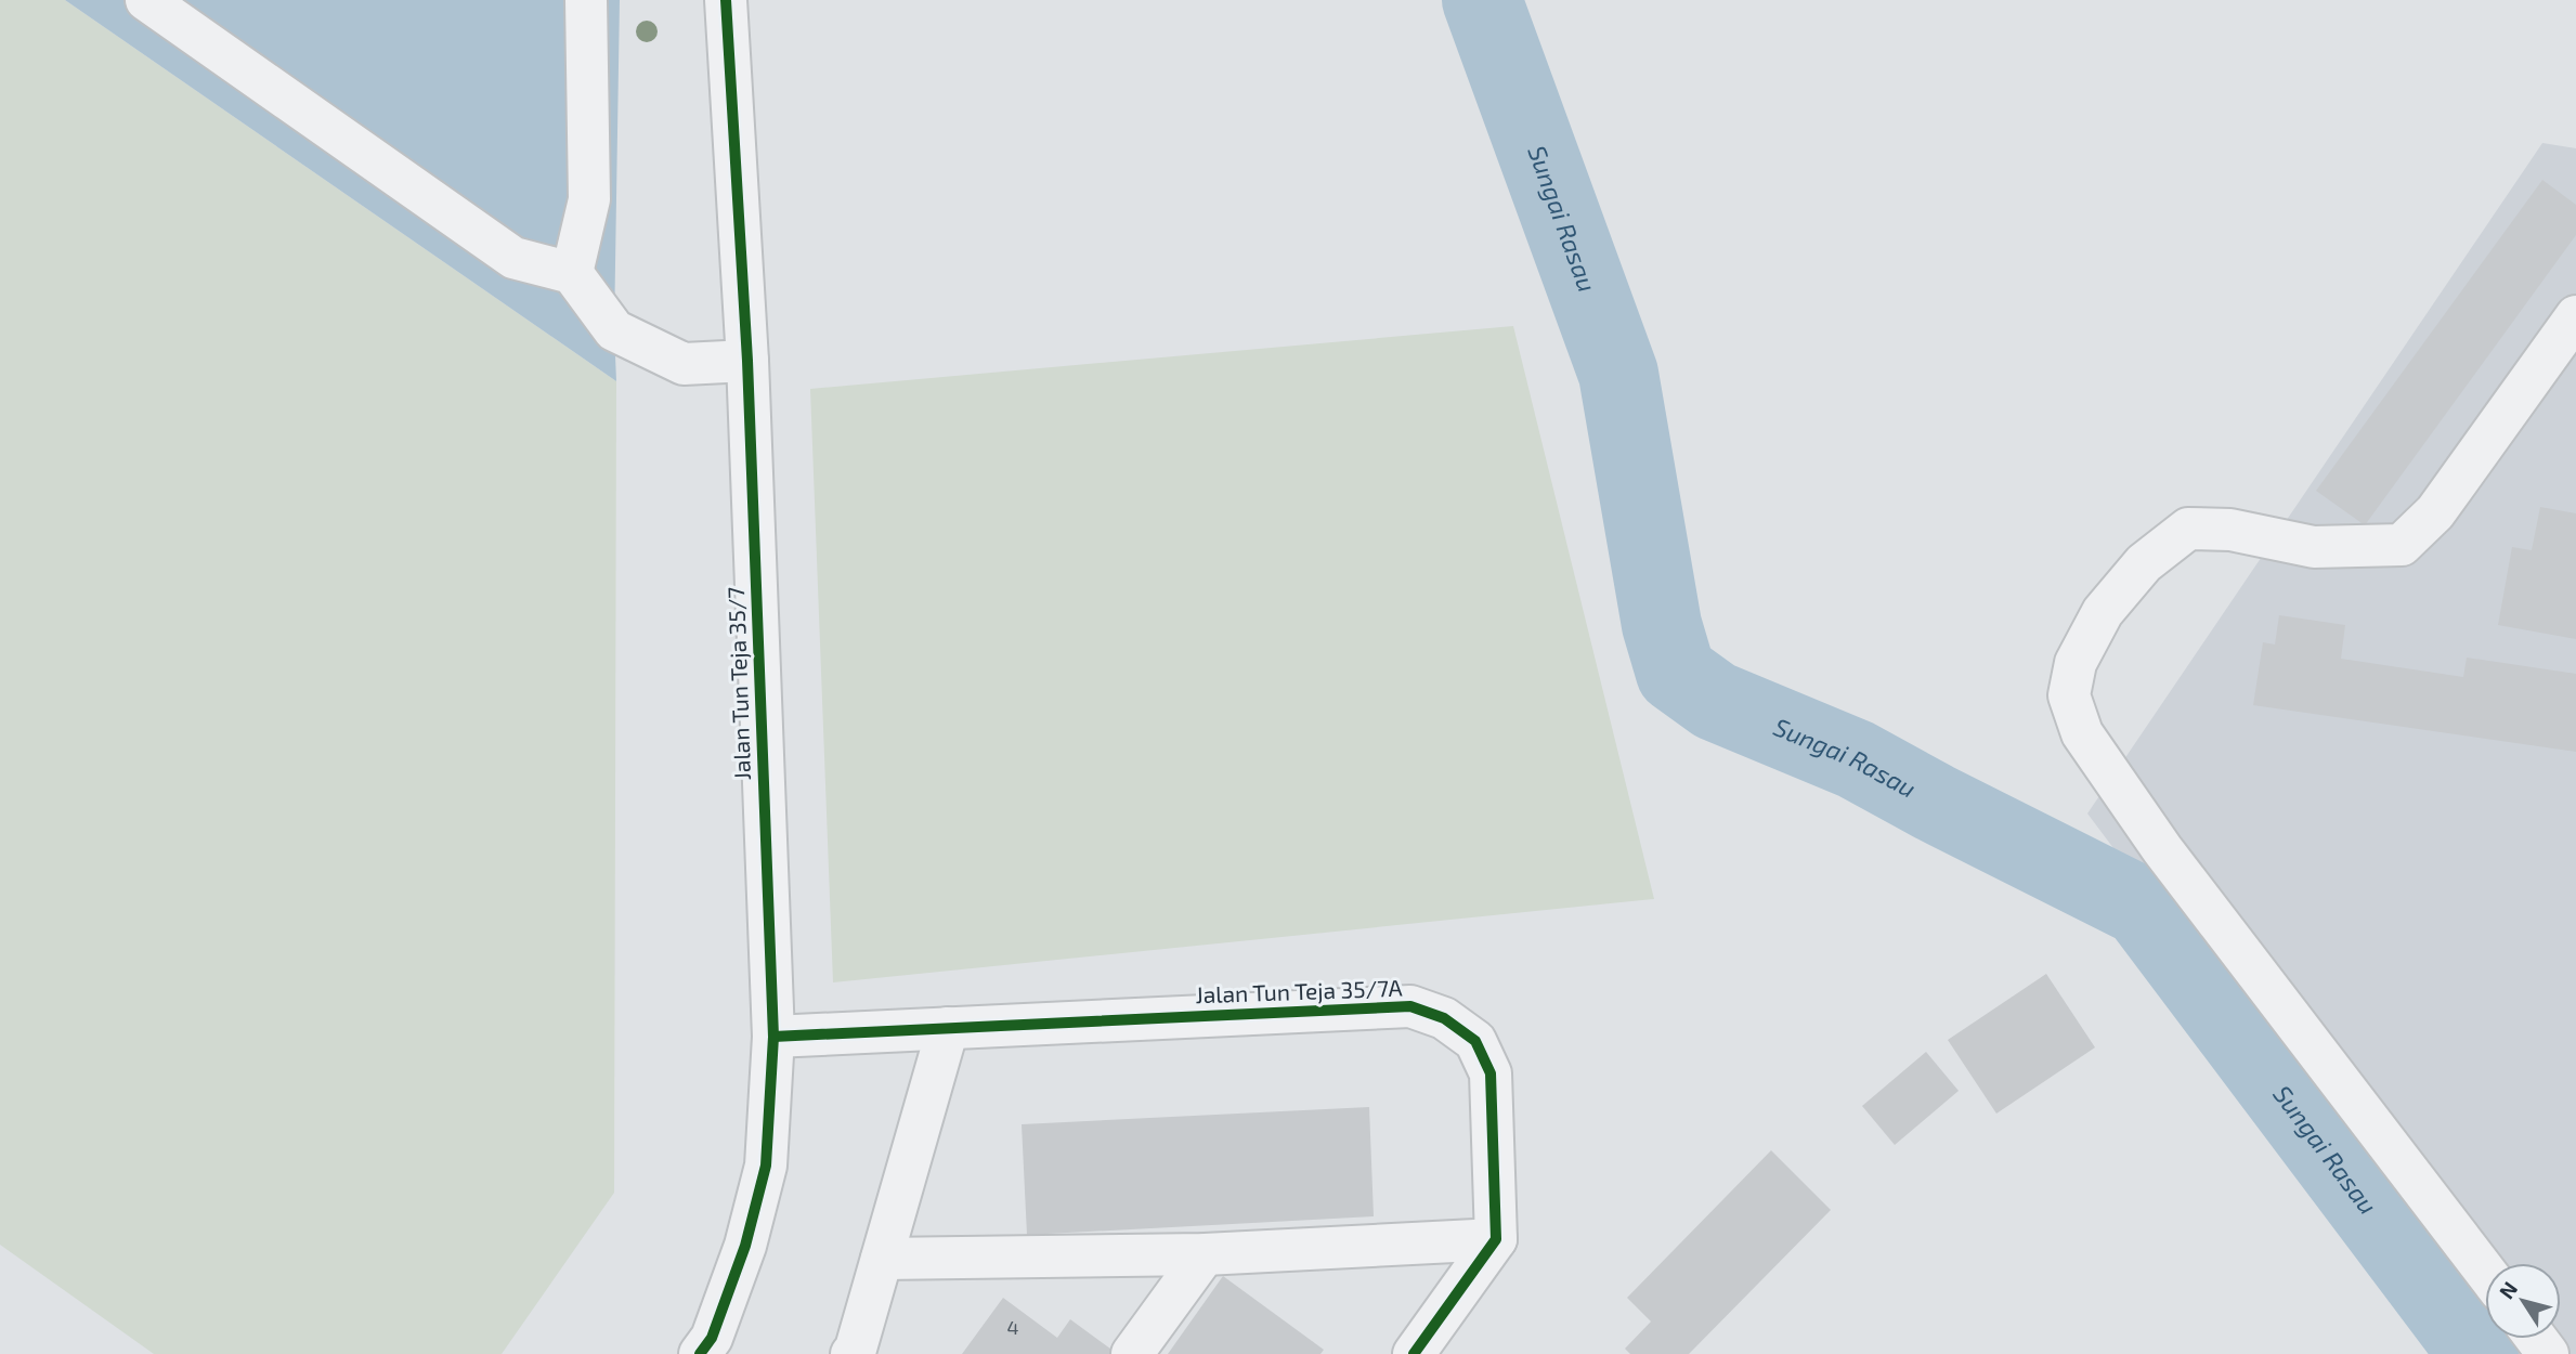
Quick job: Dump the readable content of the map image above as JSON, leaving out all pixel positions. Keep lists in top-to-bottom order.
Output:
{
  "streets": {
    "street": ["Jalan Tun Teja 35/7", "Jalan Tun Teja 35/7A"]
  },
  "crossings": [
    ["Jalan Tun Teja 35/7", "Jalan Tun Teja 35/7A"]
  ],
  "water": ["Sungai Rasau"],
  "house_numbers": ["4"],
  "north": "top left"
}
